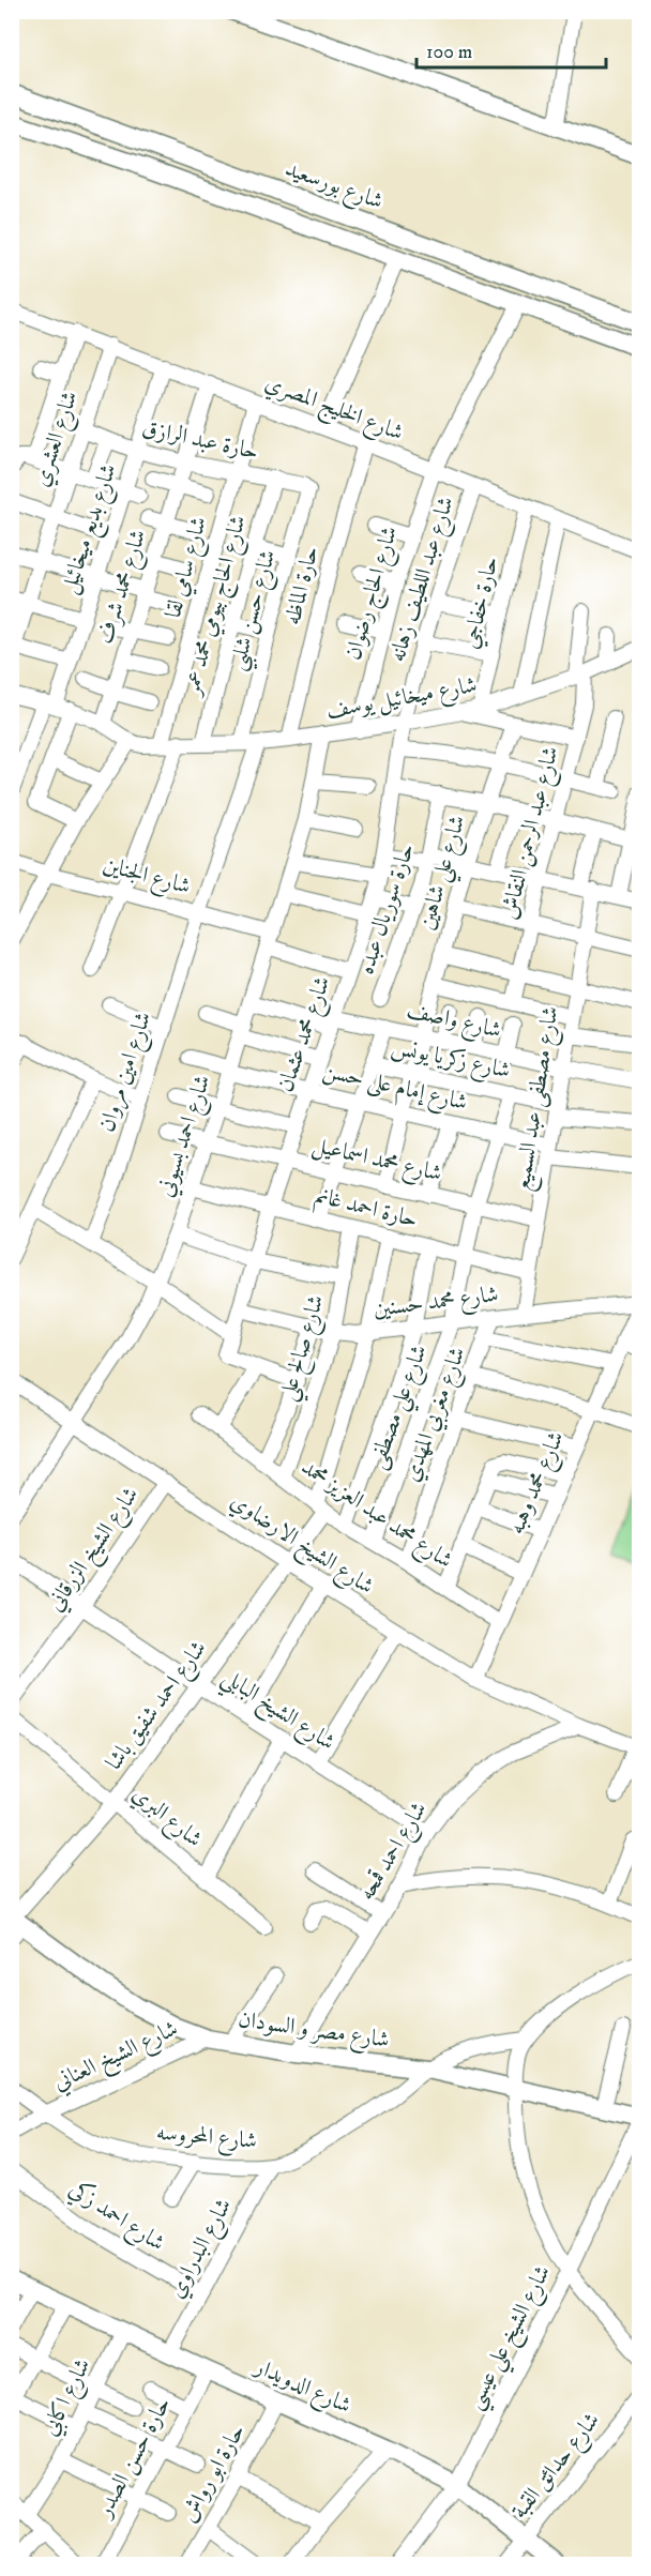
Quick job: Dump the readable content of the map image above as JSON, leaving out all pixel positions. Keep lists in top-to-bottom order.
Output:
{
  "streets": {
    "main road": ["شارع بورسعيد", "شارع مصر و السودان", "شارع الدويدار"],
    "street": [
      "شارع الخليج المصري",
      "شارع العشري",
      "حارة عبد الرازق",
      "شارع بديع ميخائيل",
      "شارع سامي لقا",
      "شارع عبد اللطيف زهانه",
      "حارة الماظه",
      "شارع محمد شرف",
      "شارع الحاج رضوان",
      "حارة خفاجي",
      "شارع الحاج بيومي محمد عمر",
      "شارع حسن شلبي",
      "شارع ميخائيل يوسف",
      "شارع عبد الرحمن النقاش",
      "شارع علي شاهين",
      "شارع الجناين",
      "حارة سوريال عبده",
      "شارع واصف",
      "شارع محمد عثمان",
      "شارع زكريا يونس",
      "شارع امين مروان",
      "شارع إمام على حسن",
      "شارع مصطفى عبد السميع",
      "شارع احمد بسيوني",
      "شارع محمد اسماعيل",
      "حارة احمد غانم",
      "شارع محمد حسنين",
      "شارع صالح علي",
      "شارع علي مصطفى",
      "شارع مغربي المهدي",
      "شارع محمد وهبه",
      "شارع محمد عبد العزيز محمد",
      "شارع الشيخ الارضاوي",
      "شارع الشيخ الزرقاني",
      "شارع احمد شفيق باشا",
      "شارع الشيخ البابلي",
      "شارع البري",
      "شارع احمد قمحه",
      "شارع الشيخ العناني",
      "شارع المحروسه",
      "شارع احمد زكي",
      "شارع البدراوي",
      "شارع الشيخ علي عيسي",
      "شارع اكابي",
      "حارة حسن الصدر",
      "شارع حدائق القبة",
      "حارة ابو رواش"
    ]
  },
  "crossings": [
    ["شارع الخليج المصري", "شارع العشري"],
    ["شارع الخليج المصري", "شارع بديع ميخائيل"],
    ["شارع الخليج المصري", "شارع سامي لقا"],
    ["شارع الخليج المصري", "شارع عبد اللطيف زهانه"],
    ["شارع الخليج المصري", "حارة الماظه"],
    ["شارع الخليج المصري", "شارع محمد شرف"],
    ["شارع الخليج المصري", "شارع الحاج رضوان"],
    ["شارع الخليج المصري", "حارة خفاجي"],
    ["شارع العشري", "حارة عبد الرازق"],
    ["حارة عبد الرازق", "شارع بديع ميخائيل"],
    ["حارة عبد الرازق", "شارع سامي لقا"],
    ["حارة عبد الرازق", "شارع محمد شرف"],
    ["حارة عبد الرازق", "شارع الحاج بيومي محمد عمر"],
    ["حارة عبد الرازق", "شارع حسن شلبي"],
    ["شارع سامي لقا", "شارع ميخائيل يوسف"],
    ["شارع عبد اللطيف زهانه", "شارع ميخائيل يوسف"],
    ["شارع عبد اللطيف زهانه", "شارع محمد عثمان"],
    ["حارة الماظه", "شارع ميخائيل يوسف"],
    ["شارع الحاج رضوان", "شارع ميخائيل يوسف"],
    ["حارة خفاجي", "شارع ميخائيل يوسف"],
    ["شارع الحاج بيومي محمد عمر", "شارع ميخائيل يوسف"],
    ["شارع حسن شلبي", "شارع ميخائيل يوسف"],
    ["شارع حسن شلبي", "شارع الجناين"],
    ["شارع حسن شلبي", "شارع امين مروان"],
    ["شارع ميخائيل يوسف", "شارع عبد الرحمن النقاش"],
    ["شارع ميخائيل يوسف", "شارع محمد عثمان"],
    ["شارع ميخائيل يوسف", "شارع احمد بسيوني"],
    ["شارع علي شاهين", "شارع واصف"],
    ["شارع علي شاهين", "شارع زكريا يونس"],
    ["شارع علي شاهين", "شارع إمام على حسن"],
    ["شارع علي شاهين", "شارع محمد اسماعيل"],
    ["شارع الجناين", "شارع محمد عثمان"],
    ["شارع الجناين", "شارع امين مروان"],
    ["شارع الجناين", "شارع احمد بسيوني"],
    ["شارع واصف", "شارع محمد عثمان"],
    ["شارع واصف", "شارع مصطفى عبد السميع"],
    ["شارع واصف", "شارع احمد بسيوني"],
    ["شارع محمد عثمان", "شارع إمام على حسن"],
    ["شارع محمد عثمان", "شارع محمد اسماعيل"],
    ["شارع محمد عثمان", "حارة احمد غانم"],
    ["شارع محمد عثمان", "شارع محمد حسنين"],
    ["شارع زكريا يونس", "شارع مصطفى عبد السميع"],
    ["شارع زكريا يونس", "شارع علي مصطفى"],
    ["شارع إمام على حسن", "شارع مصطفى عبد السميع"],
    ["شارع إمام على حسن", "شارع احمد بسيوني"],
    ["شارع إمام على حسن", "شارع علي مصطفى"],
    ["شارع مصطفى عبد السميع", "شارع محمد اسماعيل"],
    ["شارع مصطفى عبد السميع", "حارة احمد غانم"],
    ["شارع مصطفى عبد السميع", "شارع محمد حسنين"],
    ["شارع احمد بسيوني", "شارع محمد اسماعيل"],
    ["شارع احمد بسيوني", "حارة احمد غانم"],
    ["شارع احمد بسيوني", "شارع الشيخ الارضاوي"],
    ["شارع محمد اسماعيل", "شارع علي مصطفى"],
    ["حارة احمد غانم", "شارع صالح علي"],
    ["حارة احمد غانم", "شارع علي مصطفى"],
    ["شارع محمد حسنين", "شارع صالح علي"],
    ["شارع محمد حسنين", "شارع علي مصطفى"],
    ["شارع محمد حسنين", "شارع مغربي المهدي"],
    ["شارع محمد حسنين", "شارع محمد وهبه"],
    ["شارع صالح علي", "شارع محمد عبد العزيز محمد"],
    ["شارع علي مصطفى", "شارع محمد عبد العزيز محمد"],
    ["شارع مغربي المهدي", "شارع محمد عبد العزيز محمد"],
    ["شارع محمد وهبه", "شارع محمد عبد العزيز محمد"],
    ["شارع محمد وهبه", "شارع الشيخ الارضاوي"],
    ["شارع محمد عبد العزيز محمد", "شارع احمد شفيق باشا"],
    ["شارع الشيخ الارضاوي", "شارع الشيخ الزرقاني"],
    ["شارع الشيخ الارضاوي", "شارع احمد شفيق باشا"],
    ["شارع الشيخ الارضاوي", "شارع احمد قمحه"],
    ["شارع الشيخ الزرقاني", "شارع الشيخ البابلي"],
    ["شارع احمد شفيق باشا", "شارع الشيخ البابلي"],
    ["شارع احمد شفيق باشا", "شارع البري"],
    ["شارع احمد شفيق باشا", "شارع مصر و السودان"],
    ["شارع الشيخ البابلي", "شارع احمد قمحه"],
    ["شارع احمد قمحه", "شارع مصر و السودان"],
    ["شارع مصر و السودان", "شارع الشيخ العناني"],
    ["شارع مصر و السودان", "شارع المحروسه"],
    ["شارع مصر و السودان", "شارع الشيخ علي عيسي"],
    ["شارع الشيخ العناني", "شارع المحروسه"],
    ["شارع المحروسه", "شارع البدراوي"],
    ["شارع احمد زكي", "شارع البدراوي"],
    ["شارع البدراوي", "شارع الدويدار"],
    ["شارع الشيخ علي عيسي", "شارع الدويدار"],
    ["شارع الدويدار", "شارع اكابي"],
    ["شارع الدويدار", "حارة حسن الصدر"],
    ["شارع الدويدار", "شارع حدائق القبة"],
    ["شارع الدويدار", "حارة ابو رواش"]
  ],
  "scale_bar": "100 m"
}
